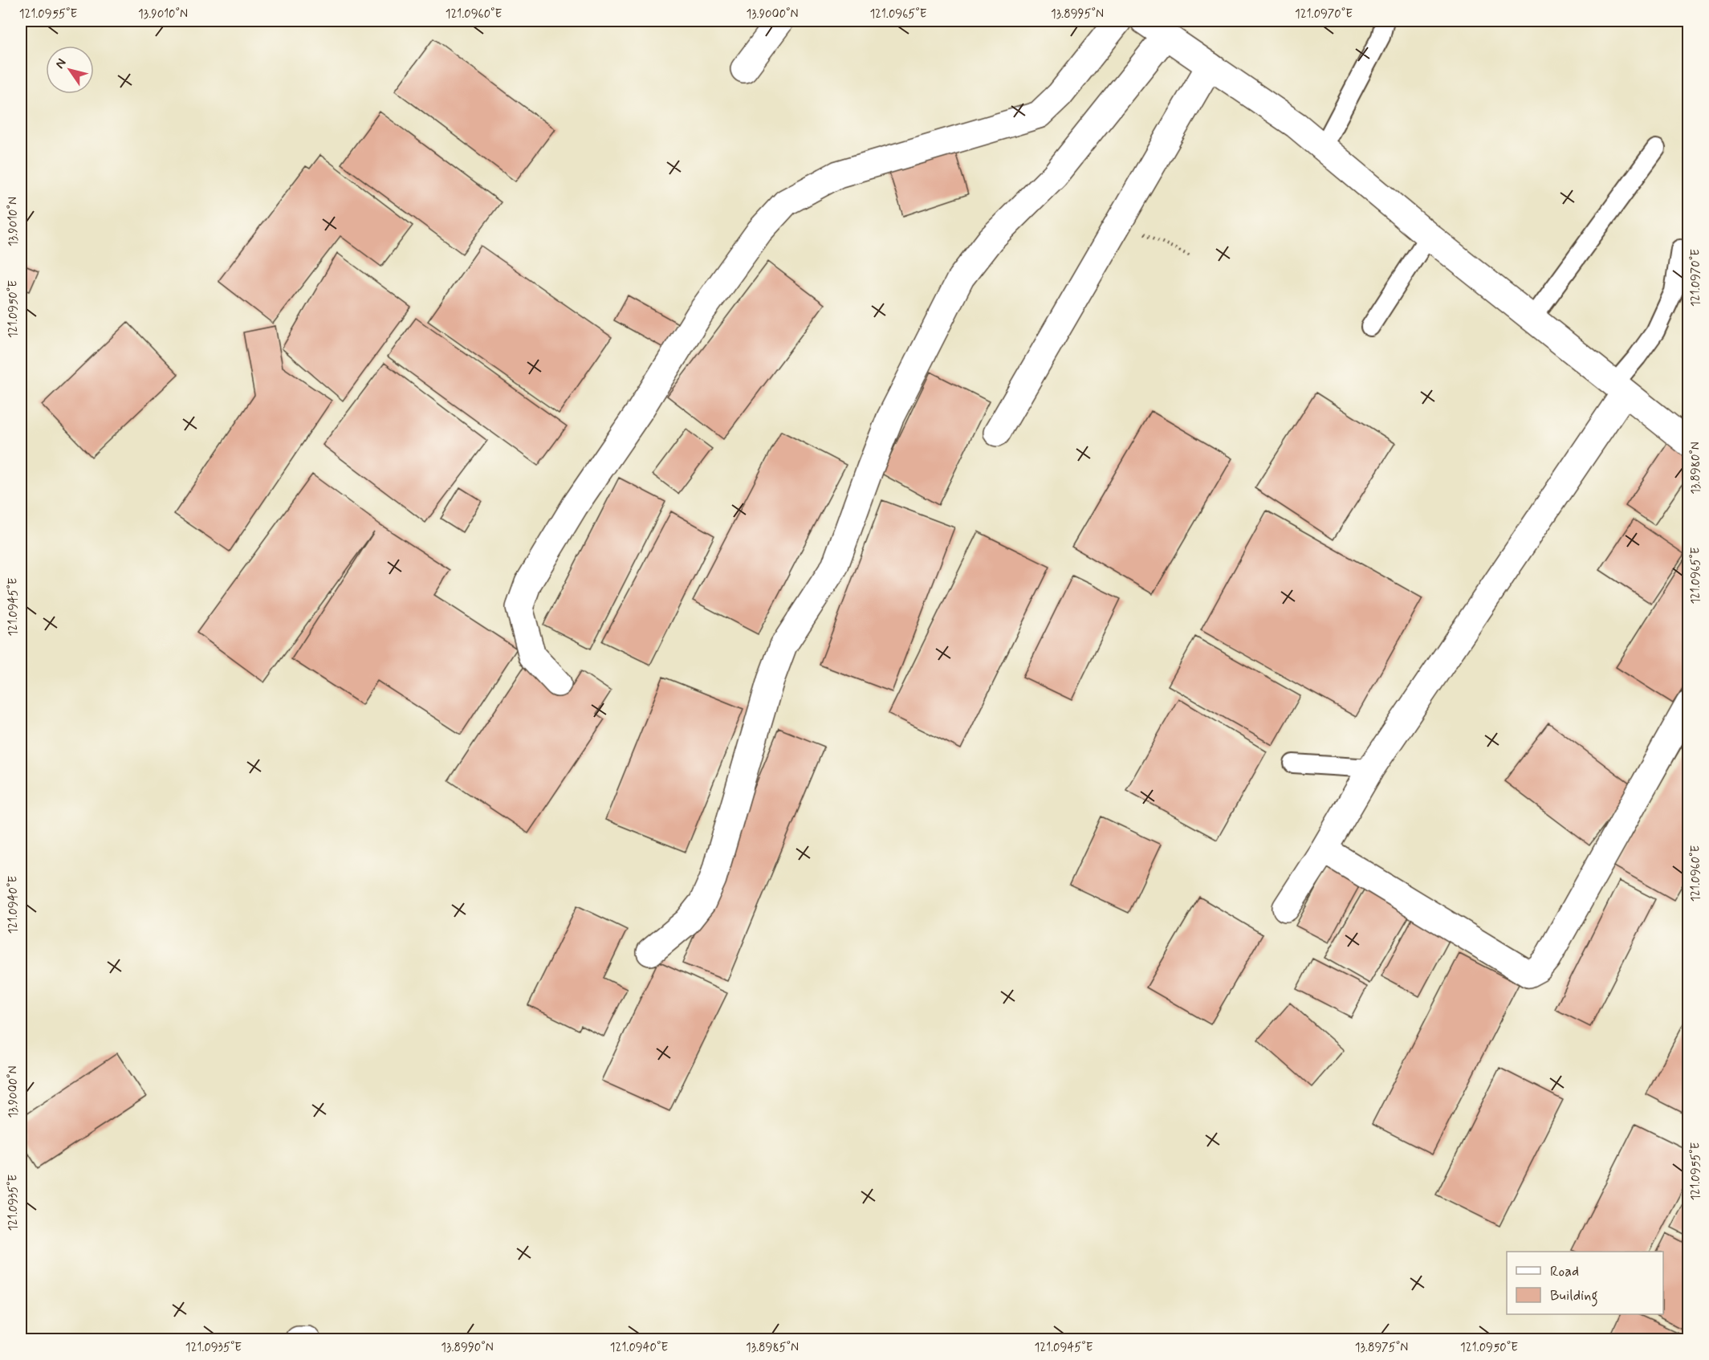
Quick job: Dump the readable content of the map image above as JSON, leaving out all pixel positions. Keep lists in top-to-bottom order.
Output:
{
  "legend": ["Road", "Building"],
  "north": "top left",
  "coordinates": [
    "121.0955°E",
    "13.9010°N",
    "121.0960°E",
    "13.9000°N",
    "121.0965°E",
    "13.8995°N",
    "121.0970°E",
    "121.0950°E",
    "13.8980°N",
    "121.0945°E",
    "121.0940°E",
    "121.0935°E",
    "13.8990°N",
    "13.8985°N",
    "13.8975°N"
  ]
}
